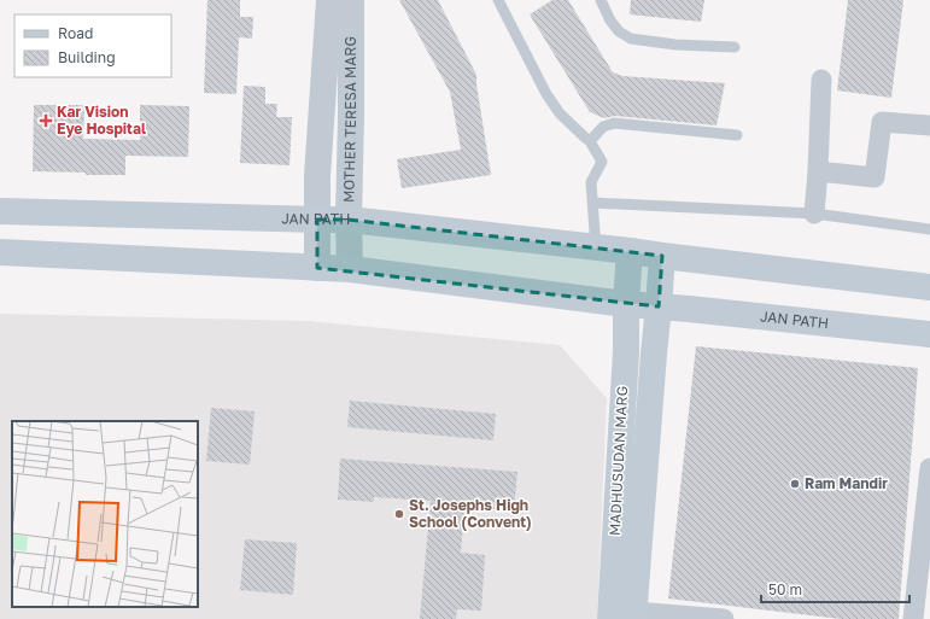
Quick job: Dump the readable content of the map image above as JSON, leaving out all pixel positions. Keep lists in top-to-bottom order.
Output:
{
  "streets": {
    "main road": ["JAN PATH", "MADHUSUDAN MARG"],
    "street": ["MOTHER TERESA MARG"]
  },
  "crossings": [
    ["MOTHER TERESA MARG", "JAN PATH"],
    ["JAN PATH", "MADHUSUDAN MARG"]
  ],
  "places": {
    "health": ["Kar Vision Eye Hospital"],
    "other": ["Ram Mandir", "St. Josephs High School (Convent)"]
  },
  "legend": ["Road", "Building"],
  "scale_bar": "50 m"
}
